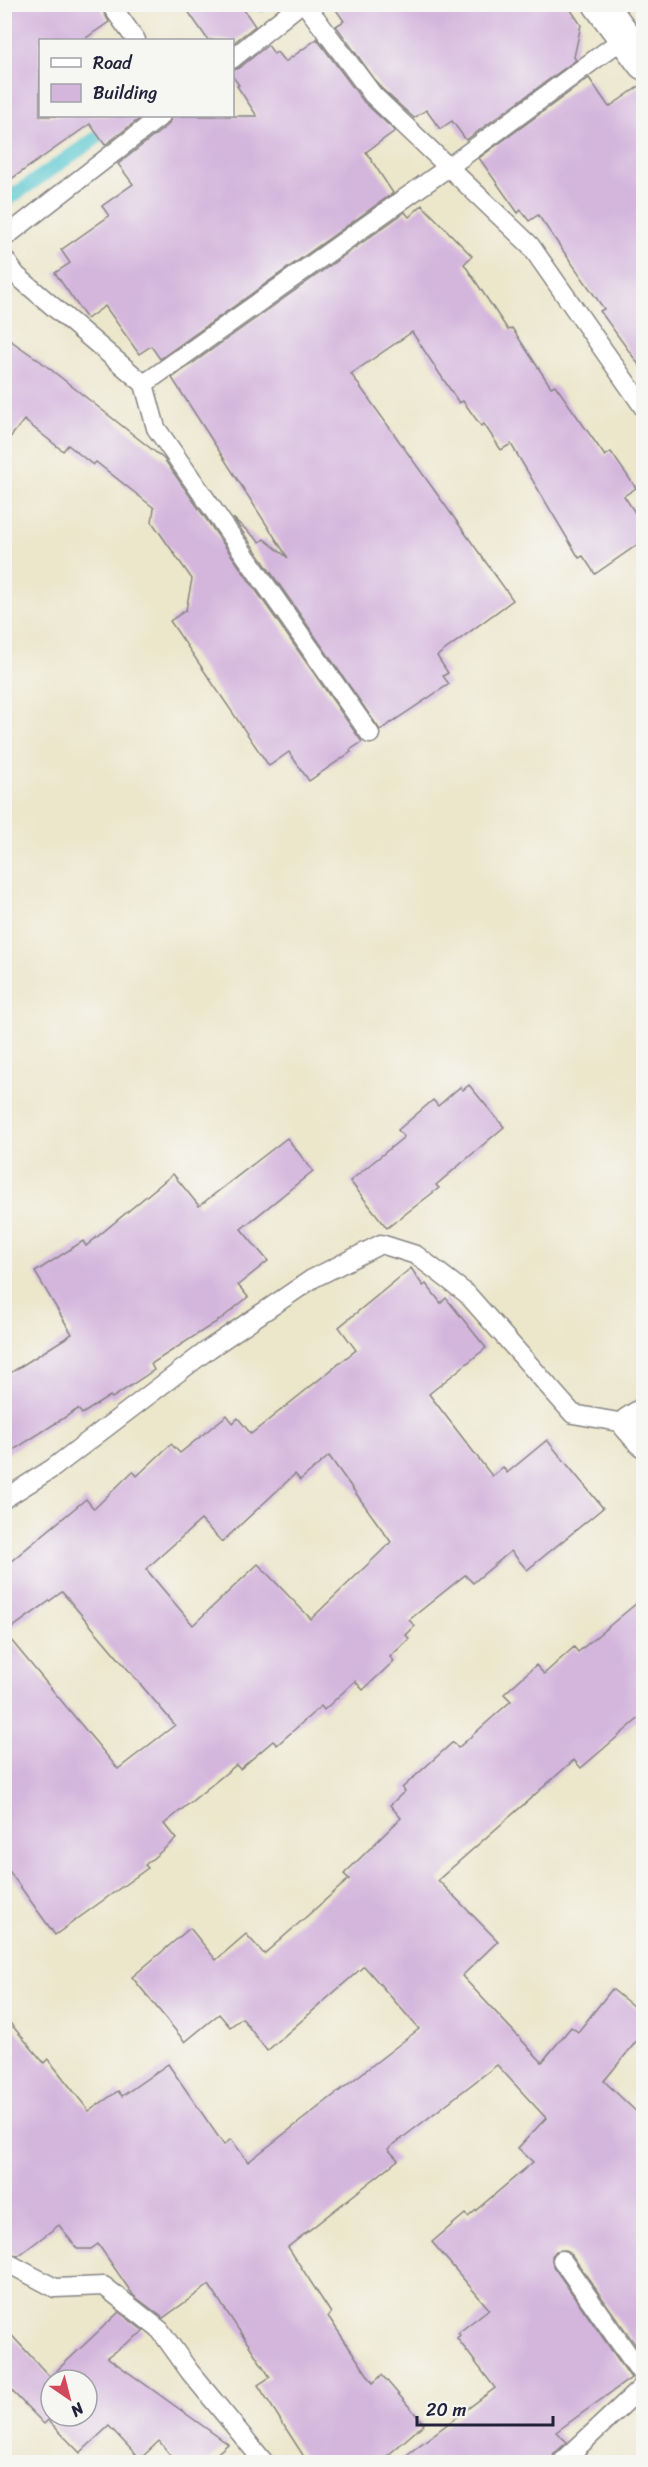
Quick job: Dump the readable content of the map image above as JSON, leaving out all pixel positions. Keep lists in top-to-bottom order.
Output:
{
  "legend": ["Road", "Building"],
  "scale_bar": "20 m",
  "north": "bottom right"
}
